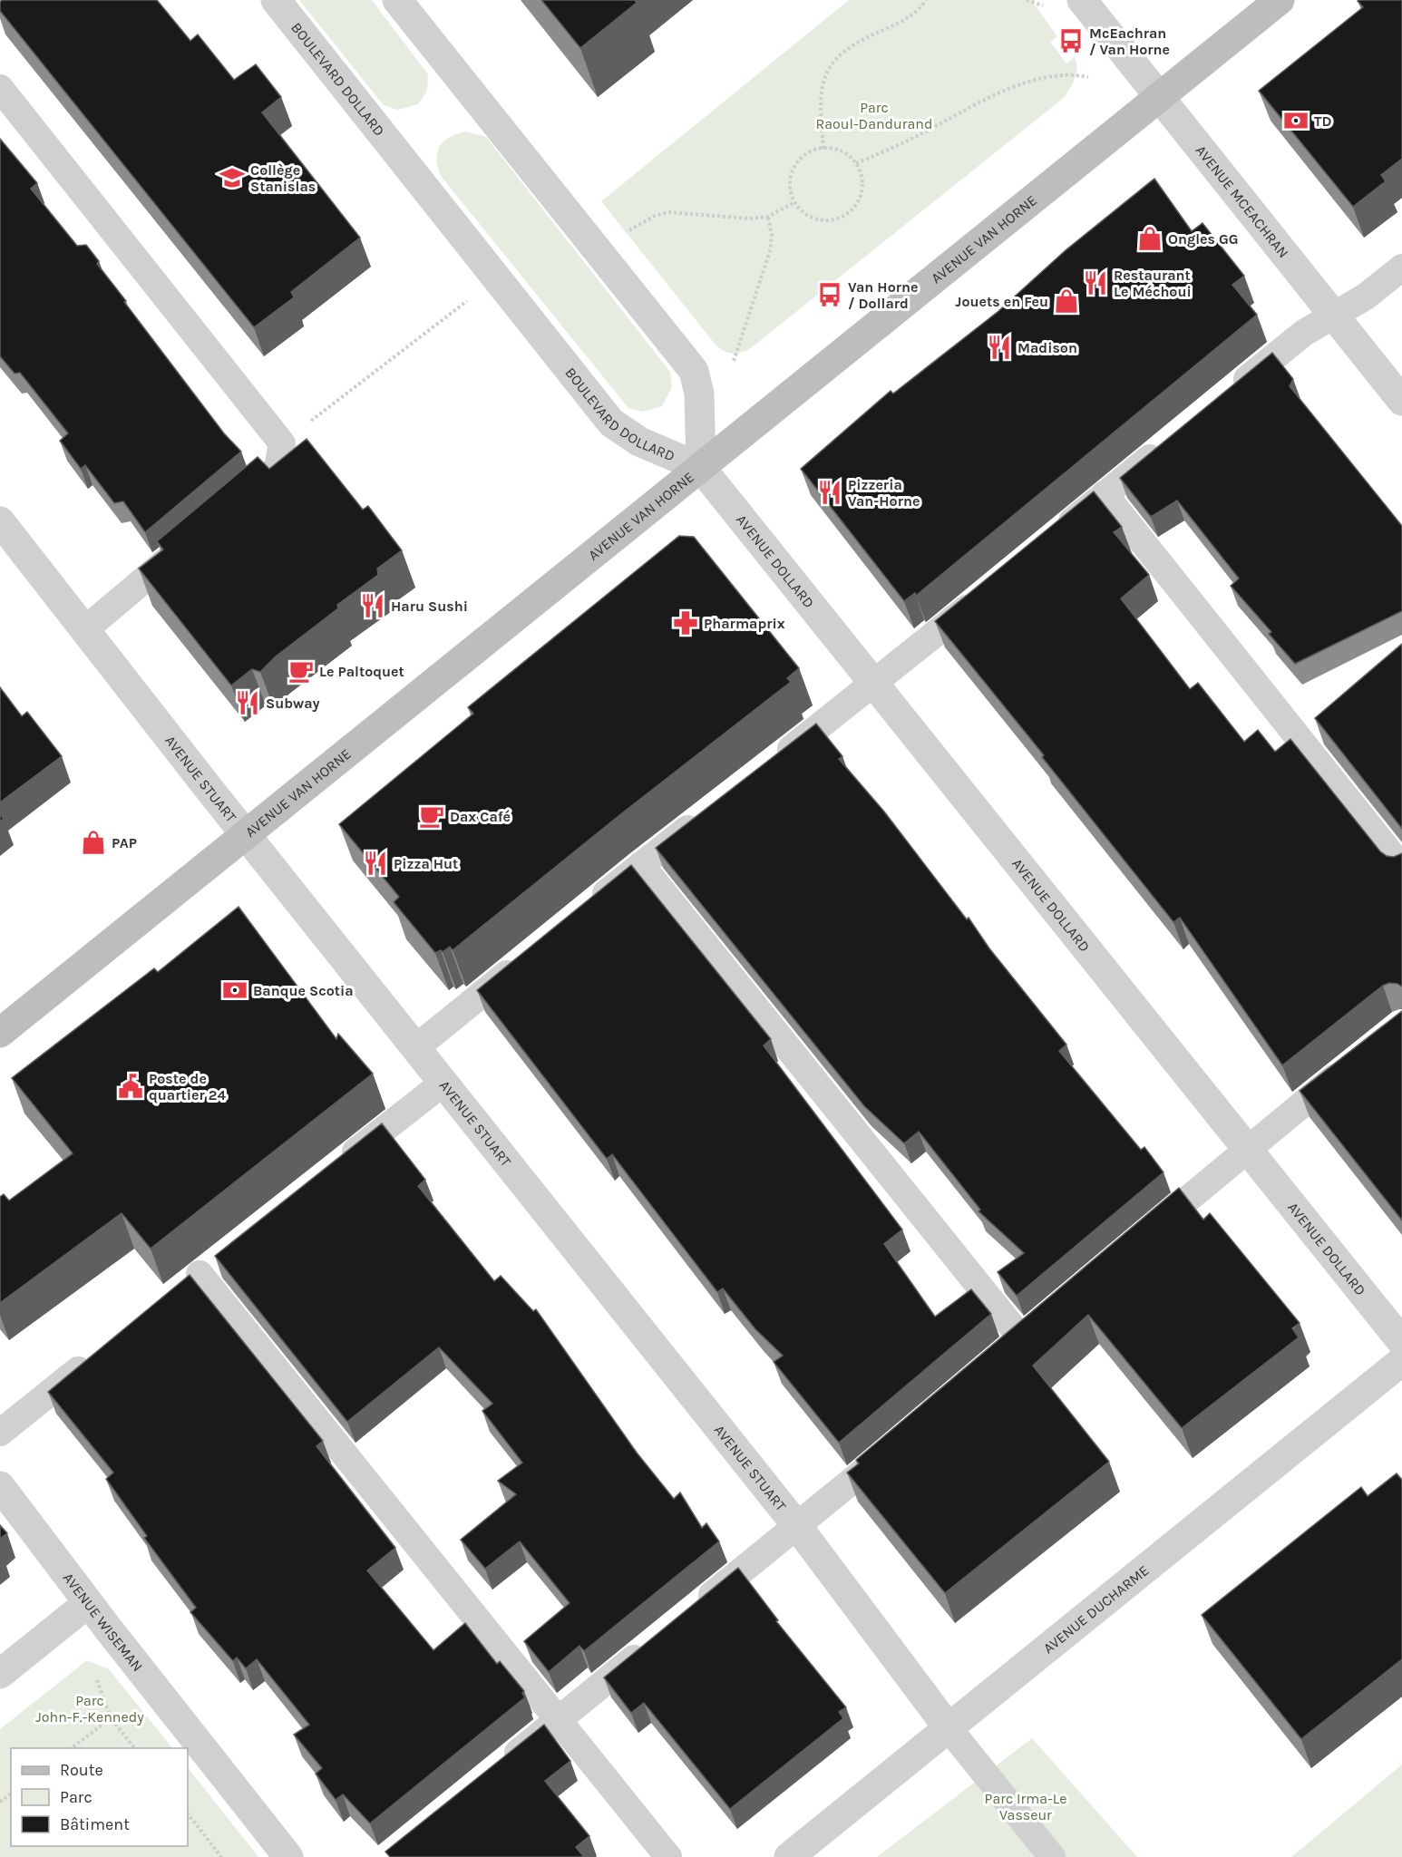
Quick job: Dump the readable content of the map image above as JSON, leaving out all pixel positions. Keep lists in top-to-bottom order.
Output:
{
  "streets": {
    "main road": ["AVENUE VAN HORNE"],
    "street": [
      "BOULEVARD DOLLARD",
      "AVENUE MCEACHRAN",
      "AVENUE DOLLARD",
      "AVENUE STUART",
      "AVENUE DUCHARME",
      "AVENUE WISEMAN"
    ]
  },
  "crossings": [
    ["BOULEVARD DOLLARD", "AVENUE VAN HORNE"],
    ["BOULEVARD DOLLARD", "AVENUE DOLLARD"],
    ["AVENUE MCEACHRAN", "AVENUE VAN HORNE"],
    ["AVENUE VAN HORNE", "AVENUE DOLLARD"],
    ["AVENUE VAN HORNE", "AVENUE STUART"],
    ["AVENUE STUART", "AVENUE DUCHARME"]
  ],
  "parks": ["Parc Raoul-Dandurand", "Parc John-F.-Kennedy", "Parc Irma-Le Vasseur"],
  "places": {
    "bus stop": ["McEachran / Van Horne", "Van Horne / Dollard"],
    "bank": ["TD", "Banque Scotia"],
    "school or university": ["Collège Stanislas"],
    "shop": ["Ongles GG", "Jouets en Feu", "PAP"],
    "restaurant": [
      "Restaurant Le Méchoui",
      "Madison",
      "Pizzeria Van-Horne",
      "Haru Sushi",
      "Subway",
      "Pizza Hut"
    ],
    "pharmacy": ["Pharmaprix"],
    "cafe": ["Le Paltoquet", "Dax Café"],
    "public building": ["Poste de quartier 24"]
  },
  "legend": ["Route", "Parc", "Bâtiment"]
}
